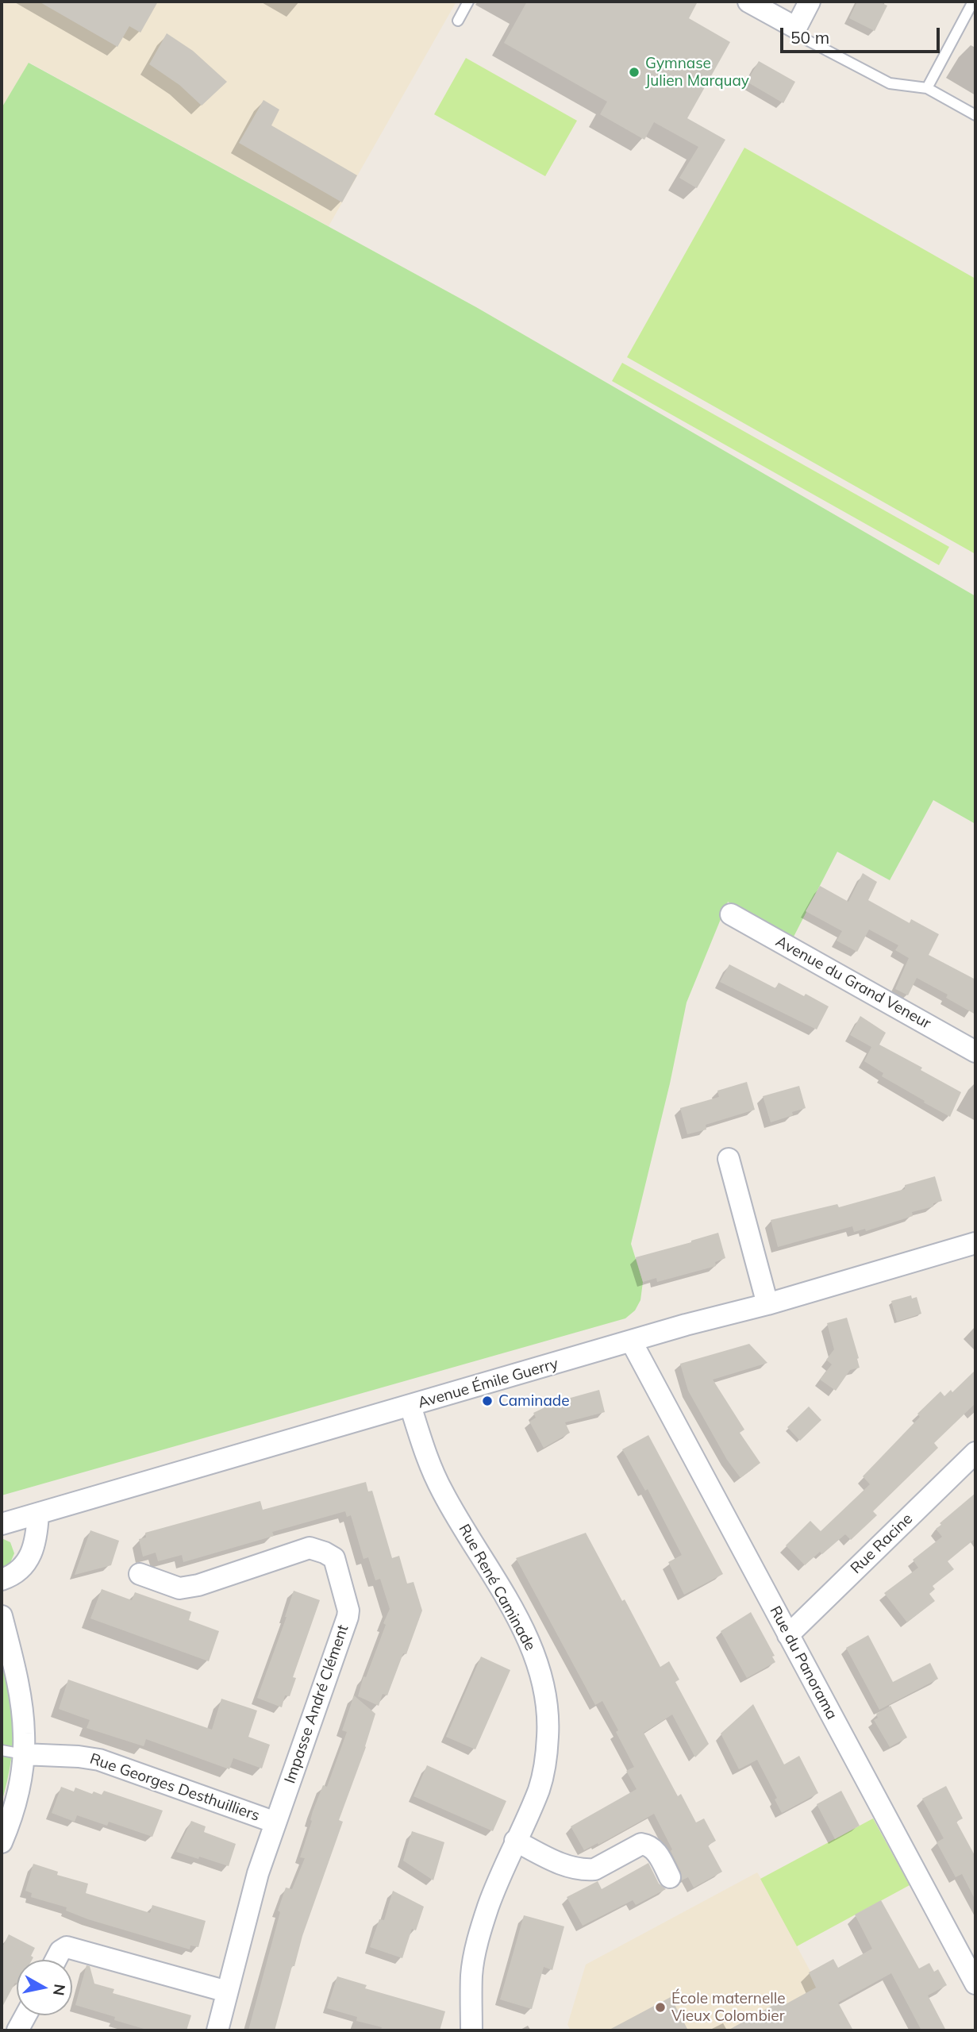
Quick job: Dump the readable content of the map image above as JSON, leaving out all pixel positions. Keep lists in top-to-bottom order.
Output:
{
  "streets": {
    "street": [
      "Avenue du Grand Veneur",
      "Avenue Émile Guerry",
      "Rue Racine",
      "Rue René Caminade",
      "Rue du Panorama",
      "Impasse André Clément",
      "Rue Georges Desthuilliers"
    ]
  },
  "crossings": [
    ["Avenue Émile Guerry", "Rue René Caminade"],
    ["Avenue Émile Guerry", "Rue du Panorama"],
    ["Rue Racine", "Rue du Panorama"],
    ["Impasse André Clément", "Rue Georges Desthuilliers"]
  ],
  "places": ["Gymnase Julien Marquay", "Caminade", "École maternelle Vieux Colombier"],
  "scale_bar": "50 m",
  "north": "right"
}
